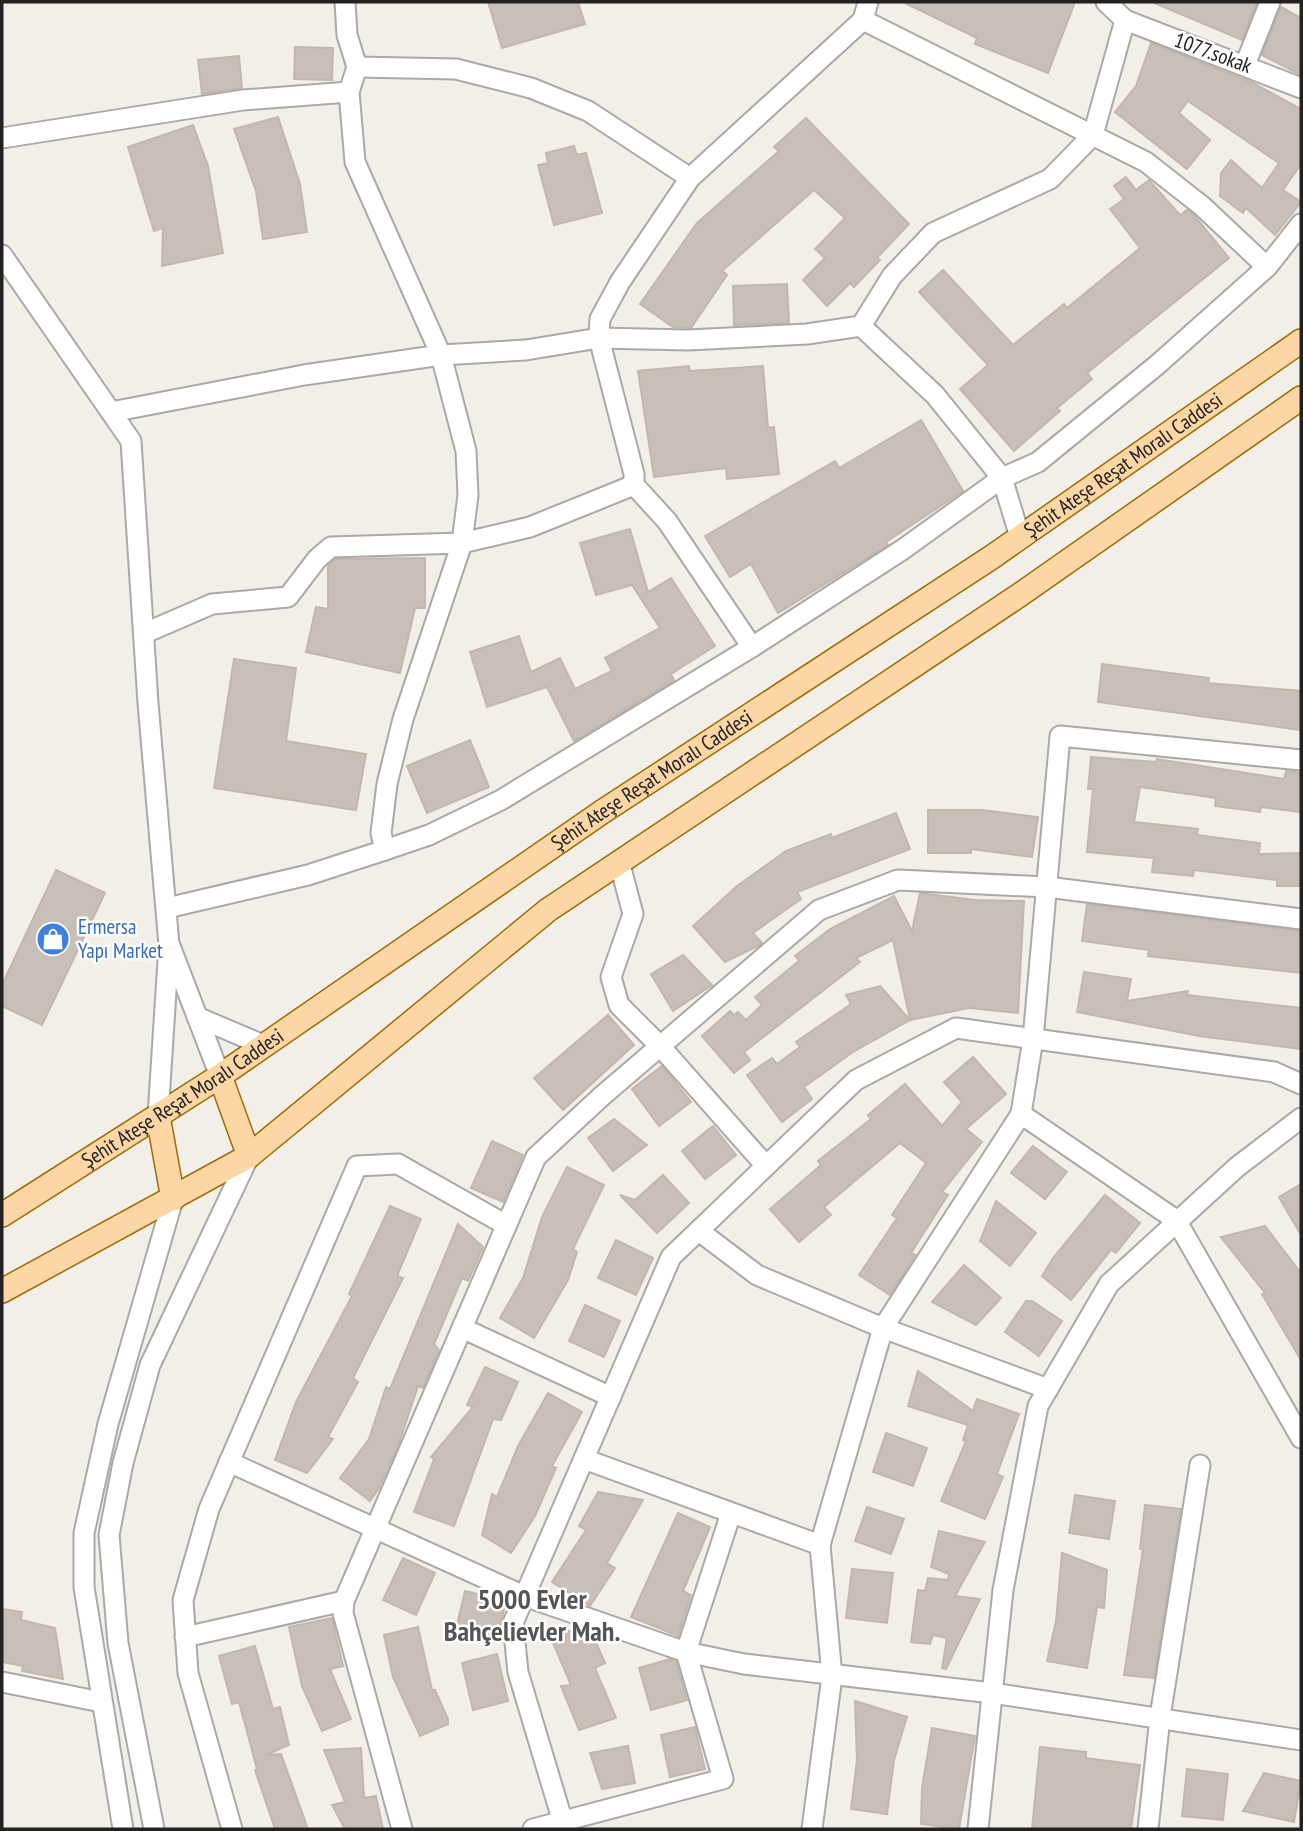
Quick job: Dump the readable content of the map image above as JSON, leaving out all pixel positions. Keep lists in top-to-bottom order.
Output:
{
  "streets": {
    "main road": ["Şehit Ateşe Reşat Moralı Caddesi"],
    "street": ["1077.sokak"]
  },
  "districts": ["5000 Evler Bahçelievler Mah."],
  "places": {
    "shop": ["Ermersa Yapı Market"]
  }
}
